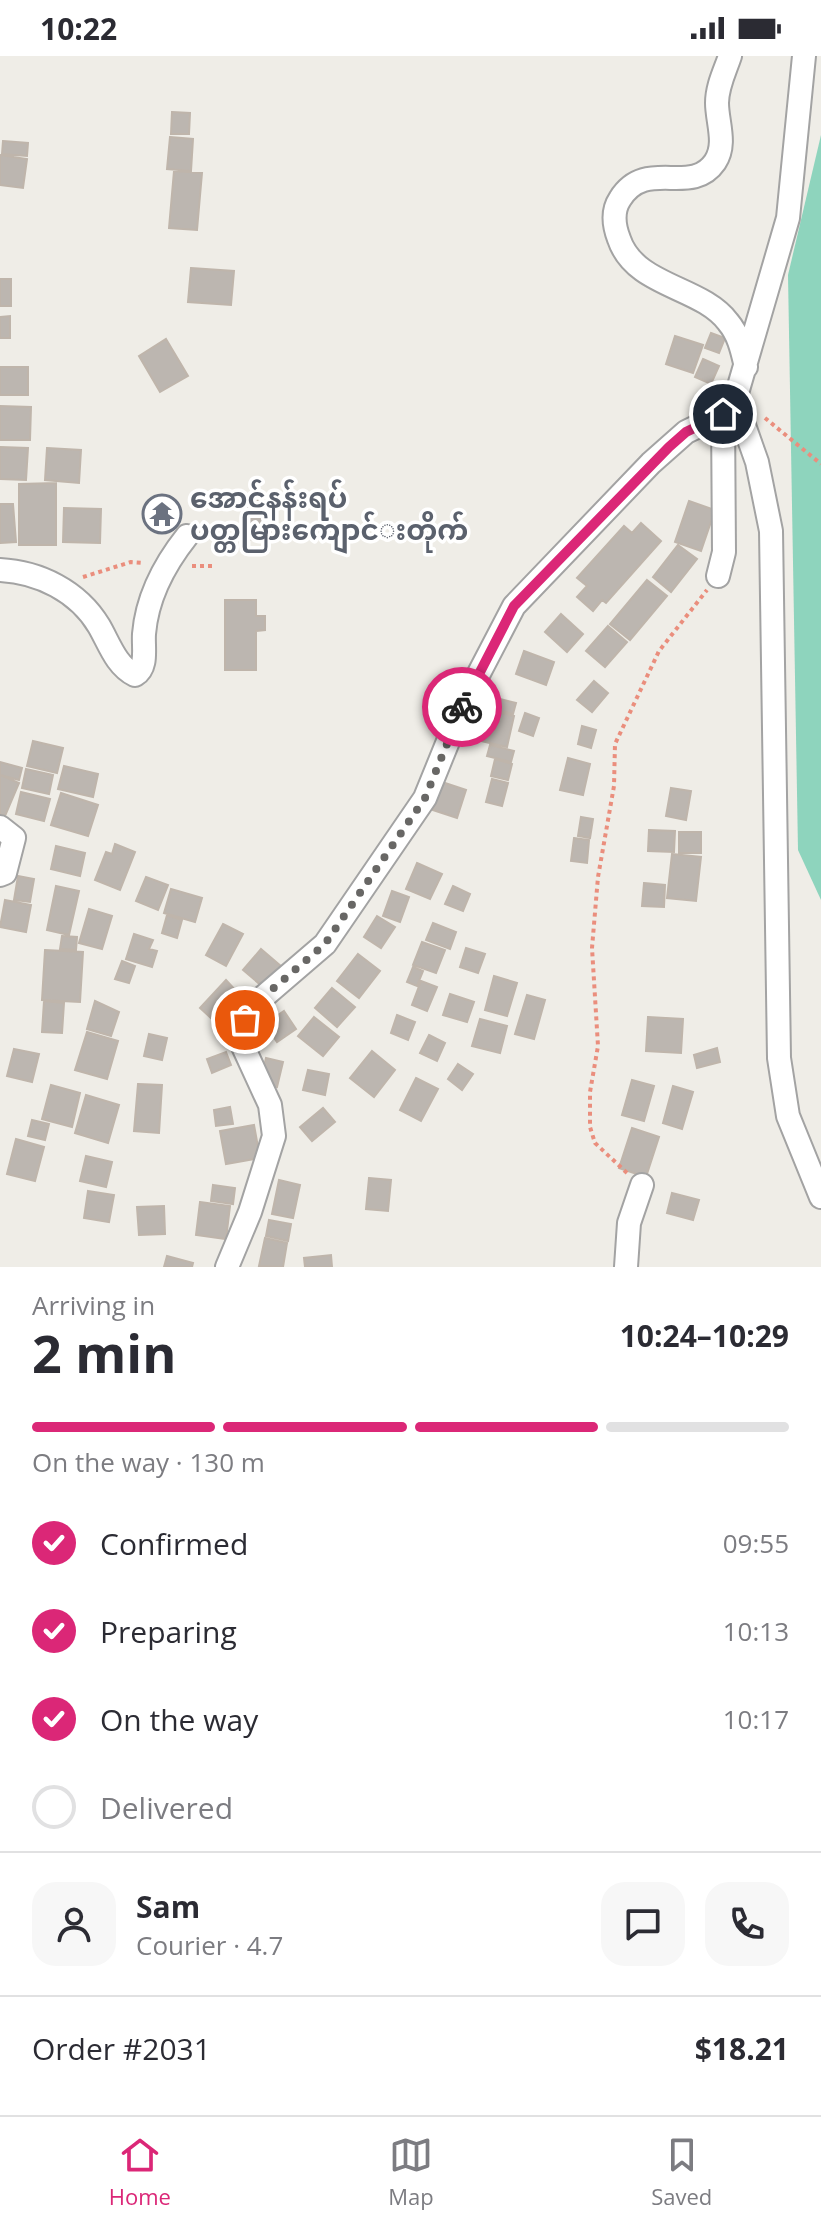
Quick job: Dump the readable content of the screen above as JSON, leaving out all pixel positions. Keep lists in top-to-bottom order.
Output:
{
  "places": {
    "temple": ["အောင်နန်းရပ် ပတ္တမြား‌ကျောင်‌းတိုက်"]
  },
  "page": {
    "status": "10:22",
    "heading": ["2 min", "Arriving in", "10:24–10:29"],
    "panel": [
      "Sam",
      "Courier · 4.7",
      "Order #2031",
      "$18.21"
    ],
    "bar": "On the way · 130 m",
    "list": [
      ["Confirmed", "09:55"],
      ["Preparing", "10:13"],
      ["On the way", "10:17"],
      "Delivered"
    ],
    "tabs": ["Home", "Map", "Saved"]
  }
}
